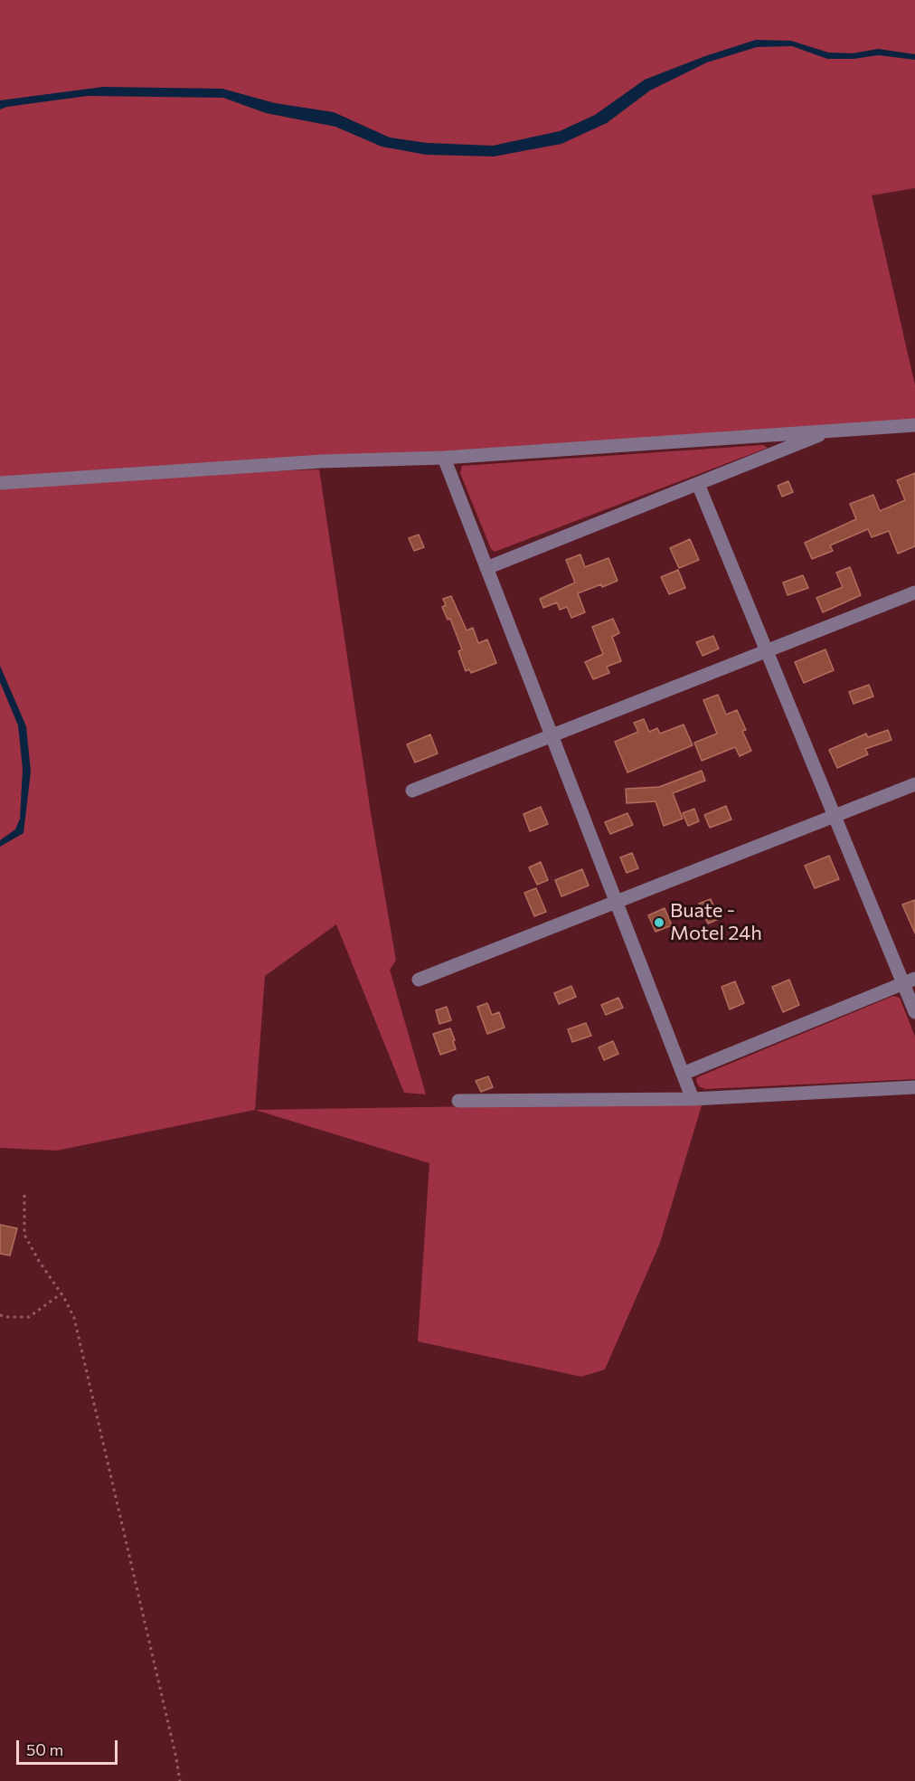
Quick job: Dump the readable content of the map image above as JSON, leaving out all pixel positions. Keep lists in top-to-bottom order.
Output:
{
  "places": ["Buate - Motel 24h"],
  "scale_bar": "50 m"
}
